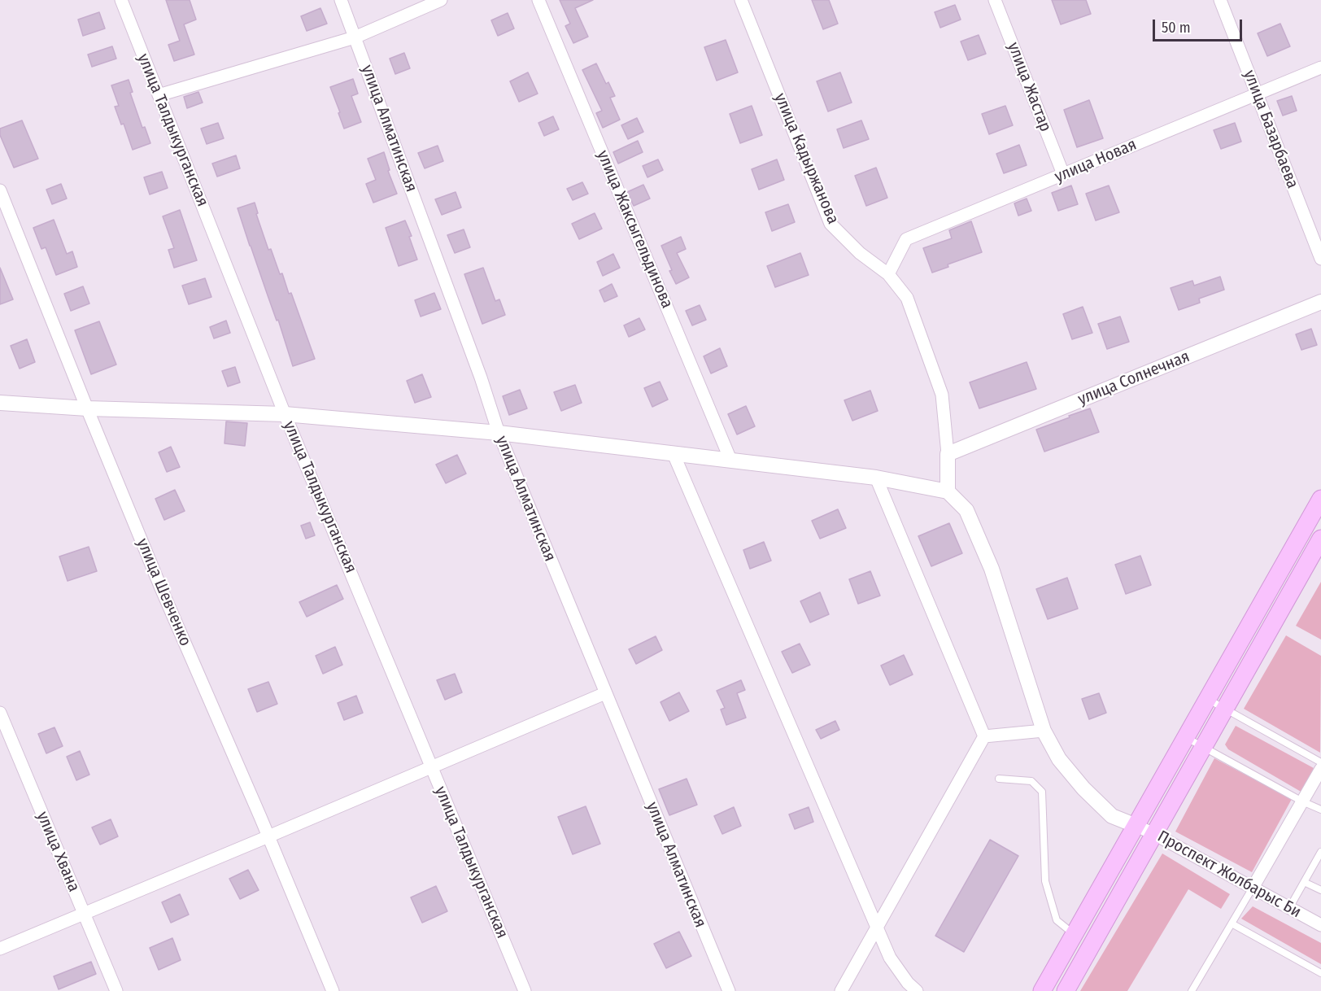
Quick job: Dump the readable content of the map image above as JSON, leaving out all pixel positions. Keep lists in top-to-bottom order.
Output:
{
  "streets": {
    "street": [
      "улица Жастар",
      "улица Алматинская",
      "улица Базарбаева",
      "улица Талдыкурганская",
      "улица Кадыржанова",
      "улица Новая",
      "улица Жаксыгельдинова",
      "улица Солнечная",
      "улица Шевченко",
      "улица Хвана",
      "Проспект Жолбарыс Би"
    ]
  },
  "crossings": [
    ["улица Жастар", "улица Новая"],
    ["улица Базарбаева", "улица Новая"],
    ["улица Кадыржанова", "улица Новая"],
    ["улица Кадыржанова", "улица Солнечная"]
  ],
  "scale_bar": "50 m"
}
